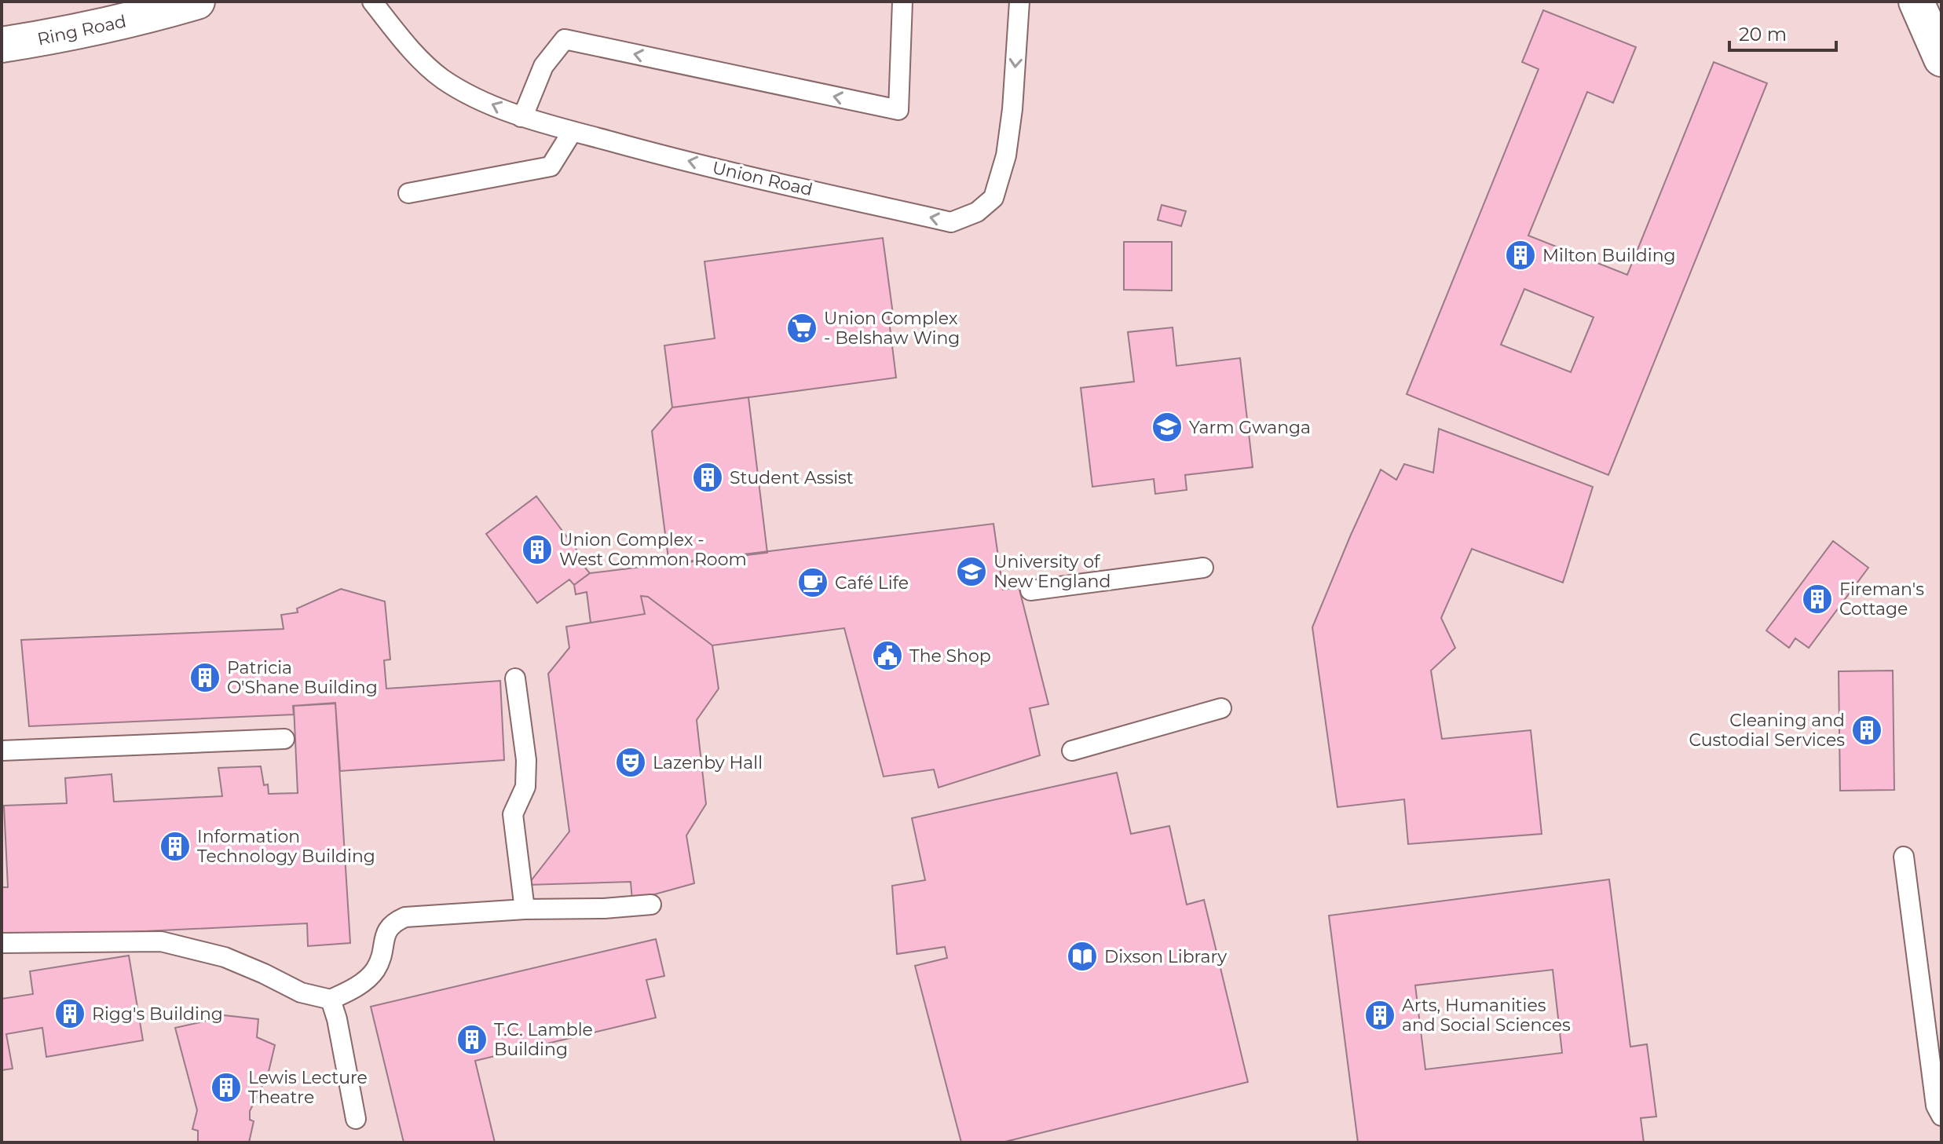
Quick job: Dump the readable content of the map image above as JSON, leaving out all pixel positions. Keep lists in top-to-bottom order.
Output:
{
  "streets": {
    "street": ["Ring Road"],
    "lane": ["Union Road"]
  },
  "places": {
    "building": [
      "Milton Building",
      "Student Assist",
      "Union Complex - West Common Room",
      "Fireman's Cottage",
      "Patricia O'Shane Building",
      "Cleaning and Custodial Services",
      "Information Technology Building",
      "Rigg's Building",
      "Arts, Humanities and Social Sciences",
      "T.C. Lamble Building",
      "Lewis Lecture Theatre"
    ],
    "supermarket": ["Union Complex - Belshaw Wing"],
    "school or university": ["Yarm Gwanga", "University of New England"],
    "cafe": ["Café Life"],
    "public building": ["The Shop"],
    "theatre": ["Lazenby Hall"],
    "library": ["Dixson Library"]
  },
  "scale_bar": "20 m"
}
